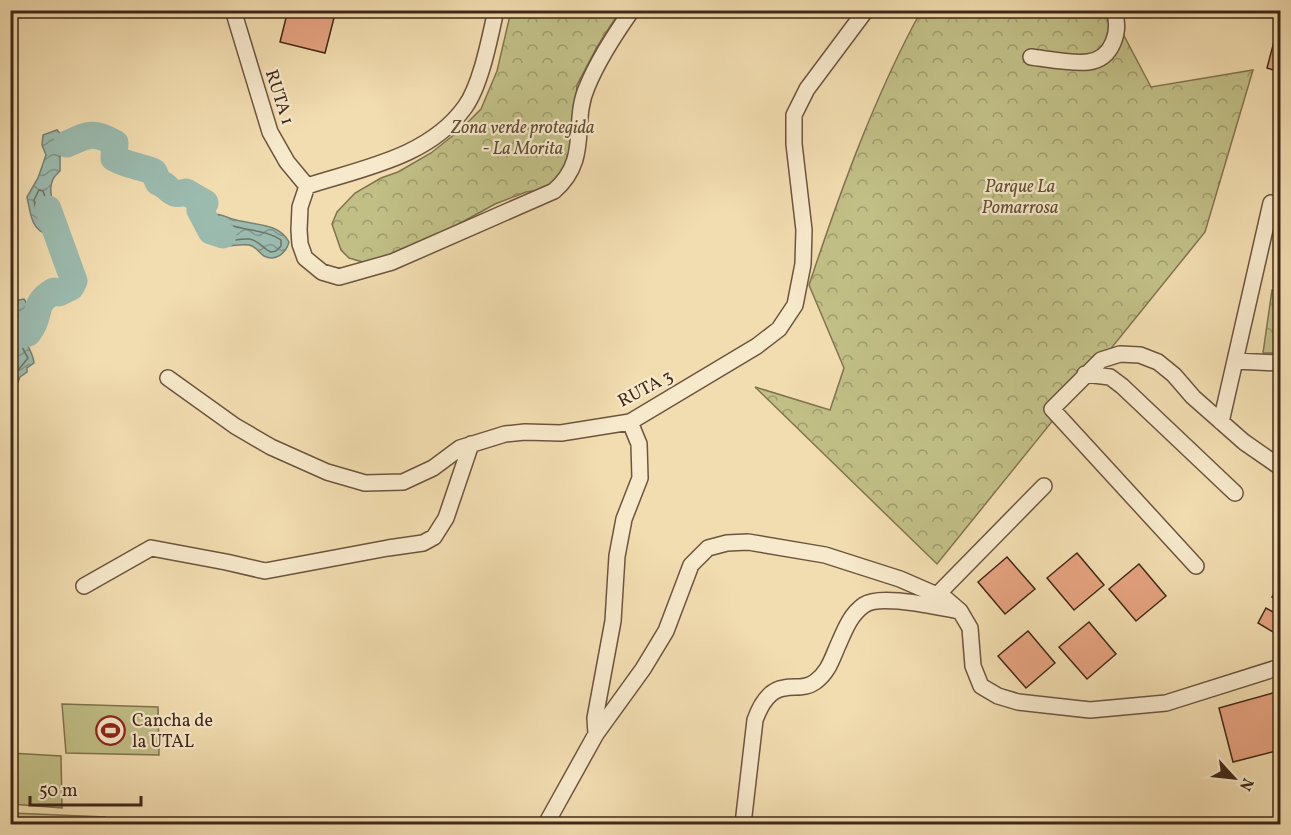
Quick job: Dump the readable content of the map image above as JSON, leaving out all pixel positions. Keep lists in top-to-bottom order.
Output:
{
  "streets": {
    "street": ["RUTA 1", "RUTA 3"]
  },
  "parks": ["Zona verde protegida - La Morita", "Parque La Pomarrosa"],
  "places": {
    "sports": ["Cancha de la UTAL"]
  },
  "scale_bar": "50 m",
  "north": "bottom right"
}
